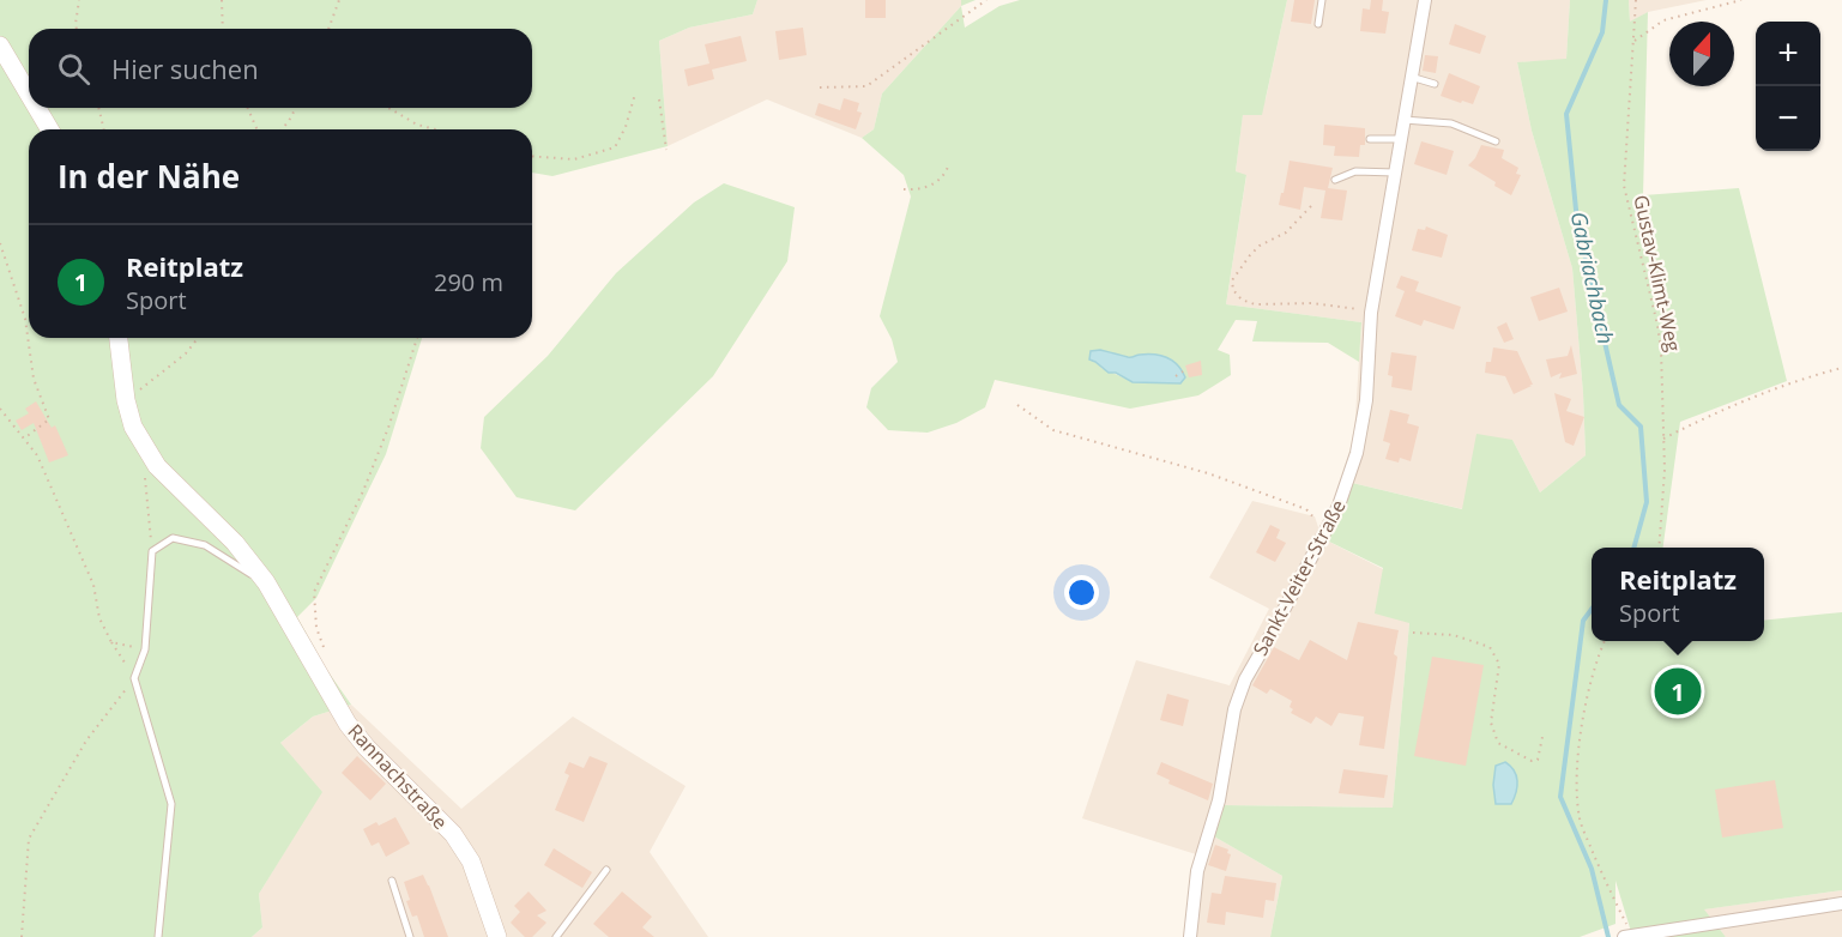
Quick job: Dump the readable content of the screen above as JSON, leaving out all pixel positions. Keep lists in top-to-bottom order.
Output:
{
  "streets": {
    "street": ["Sankt-Veiter-Straße", "Rannachstraße"],
    "path": ["Gustav-Klimt-Weg"]
  },
  "water": ["Gabriachbach"],
  "north": "top",
  "page": {
    "map_buttons": ["+", "−"],
    "search": "Hier suchen",
    "heading": "In der Nähe",
    "list": [
      {
        "mark": "1",
        "name": "Reitplatz",
        "note": "Sport",
        "value": "290 m"
      }
    ],
    "popup": ["Reitplatz", "Sport"],
    "pins": "1"
  }
}
